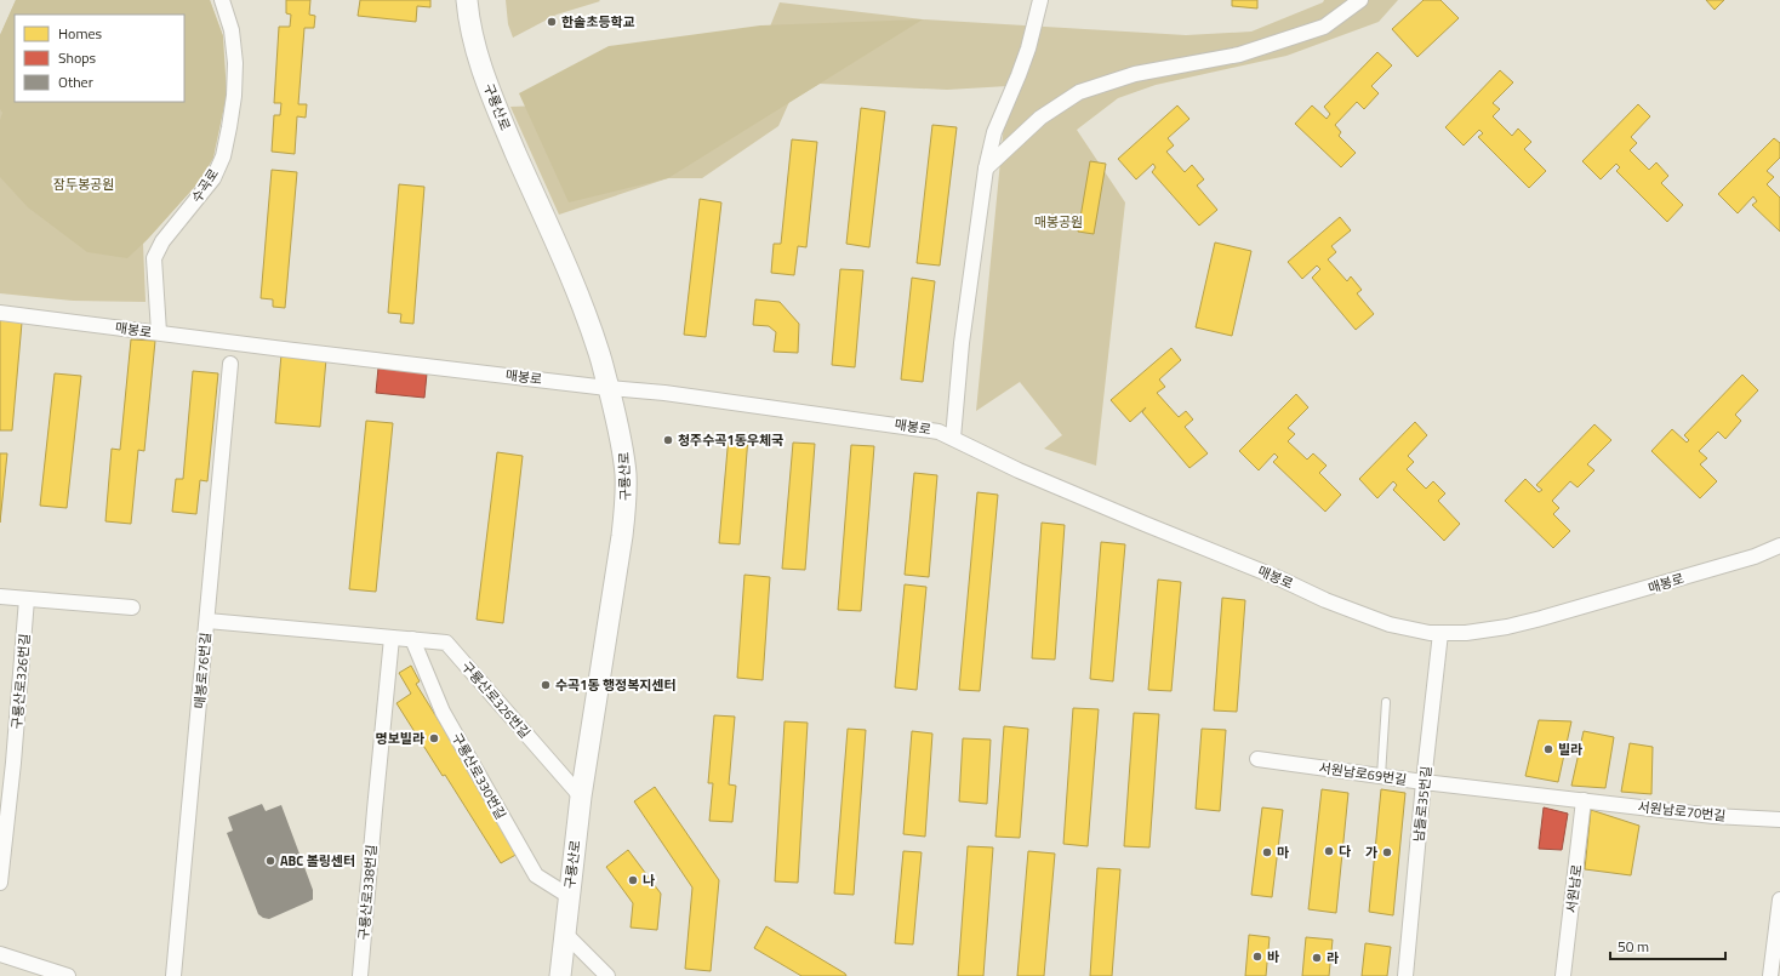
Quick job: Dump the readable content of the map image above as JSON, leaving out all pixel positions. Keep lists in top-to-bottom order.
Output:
{
  "streets": {
    "street": [
      "구룡산로",
      "수곡로",
      "매봉로",
      "매봉로76번길",
      "구룡산로326번길",
      "서원남로69번길",
      "구룡산로330번길",
      "남들로35번길",
      "서원남로70번길",
      "서원남로",
      "구룡산로338번길"
    ]
  },
  "crossings": [
    ["구룡산로", "매봉로"],
    ["구룡산로", "구룡산로326번길"],
    ["구룡산로", "구룡산로330번길"],
    ["수곡로", "매봉로"],
    ["매봉로", "남들로35번길"],
    ["매봉로76번길", "구룡산로326번길"],
    ["구룡산로326번길", "구룡산로330번길"],
    ["구룡산로326번길", "구룡산로338번길"],
    ["서원남로69번길", "남들로35번길"],
    ["서원남로69번길", "서원남로70번길"],
    ["서원남로69번길", "서원남로"],
    ["서원남로70번길", "서원남로"]
  ],
  "parks": ["잠두봉공원", "매봉공원"],
  "places": [
    "한솔초등학교",
    "청주수곡1동우체국",
    "수곡1동 행정복지센터",
    "명보빌라",
    "빌라",
    "다",
    "마",
    "가",
    "ABC 볼링센터",
    "나",
    "바",
    "라"
  ],
  "legend": ["Homes", "Shops", "Other"],
  "scale_bar": "50 m"
}
